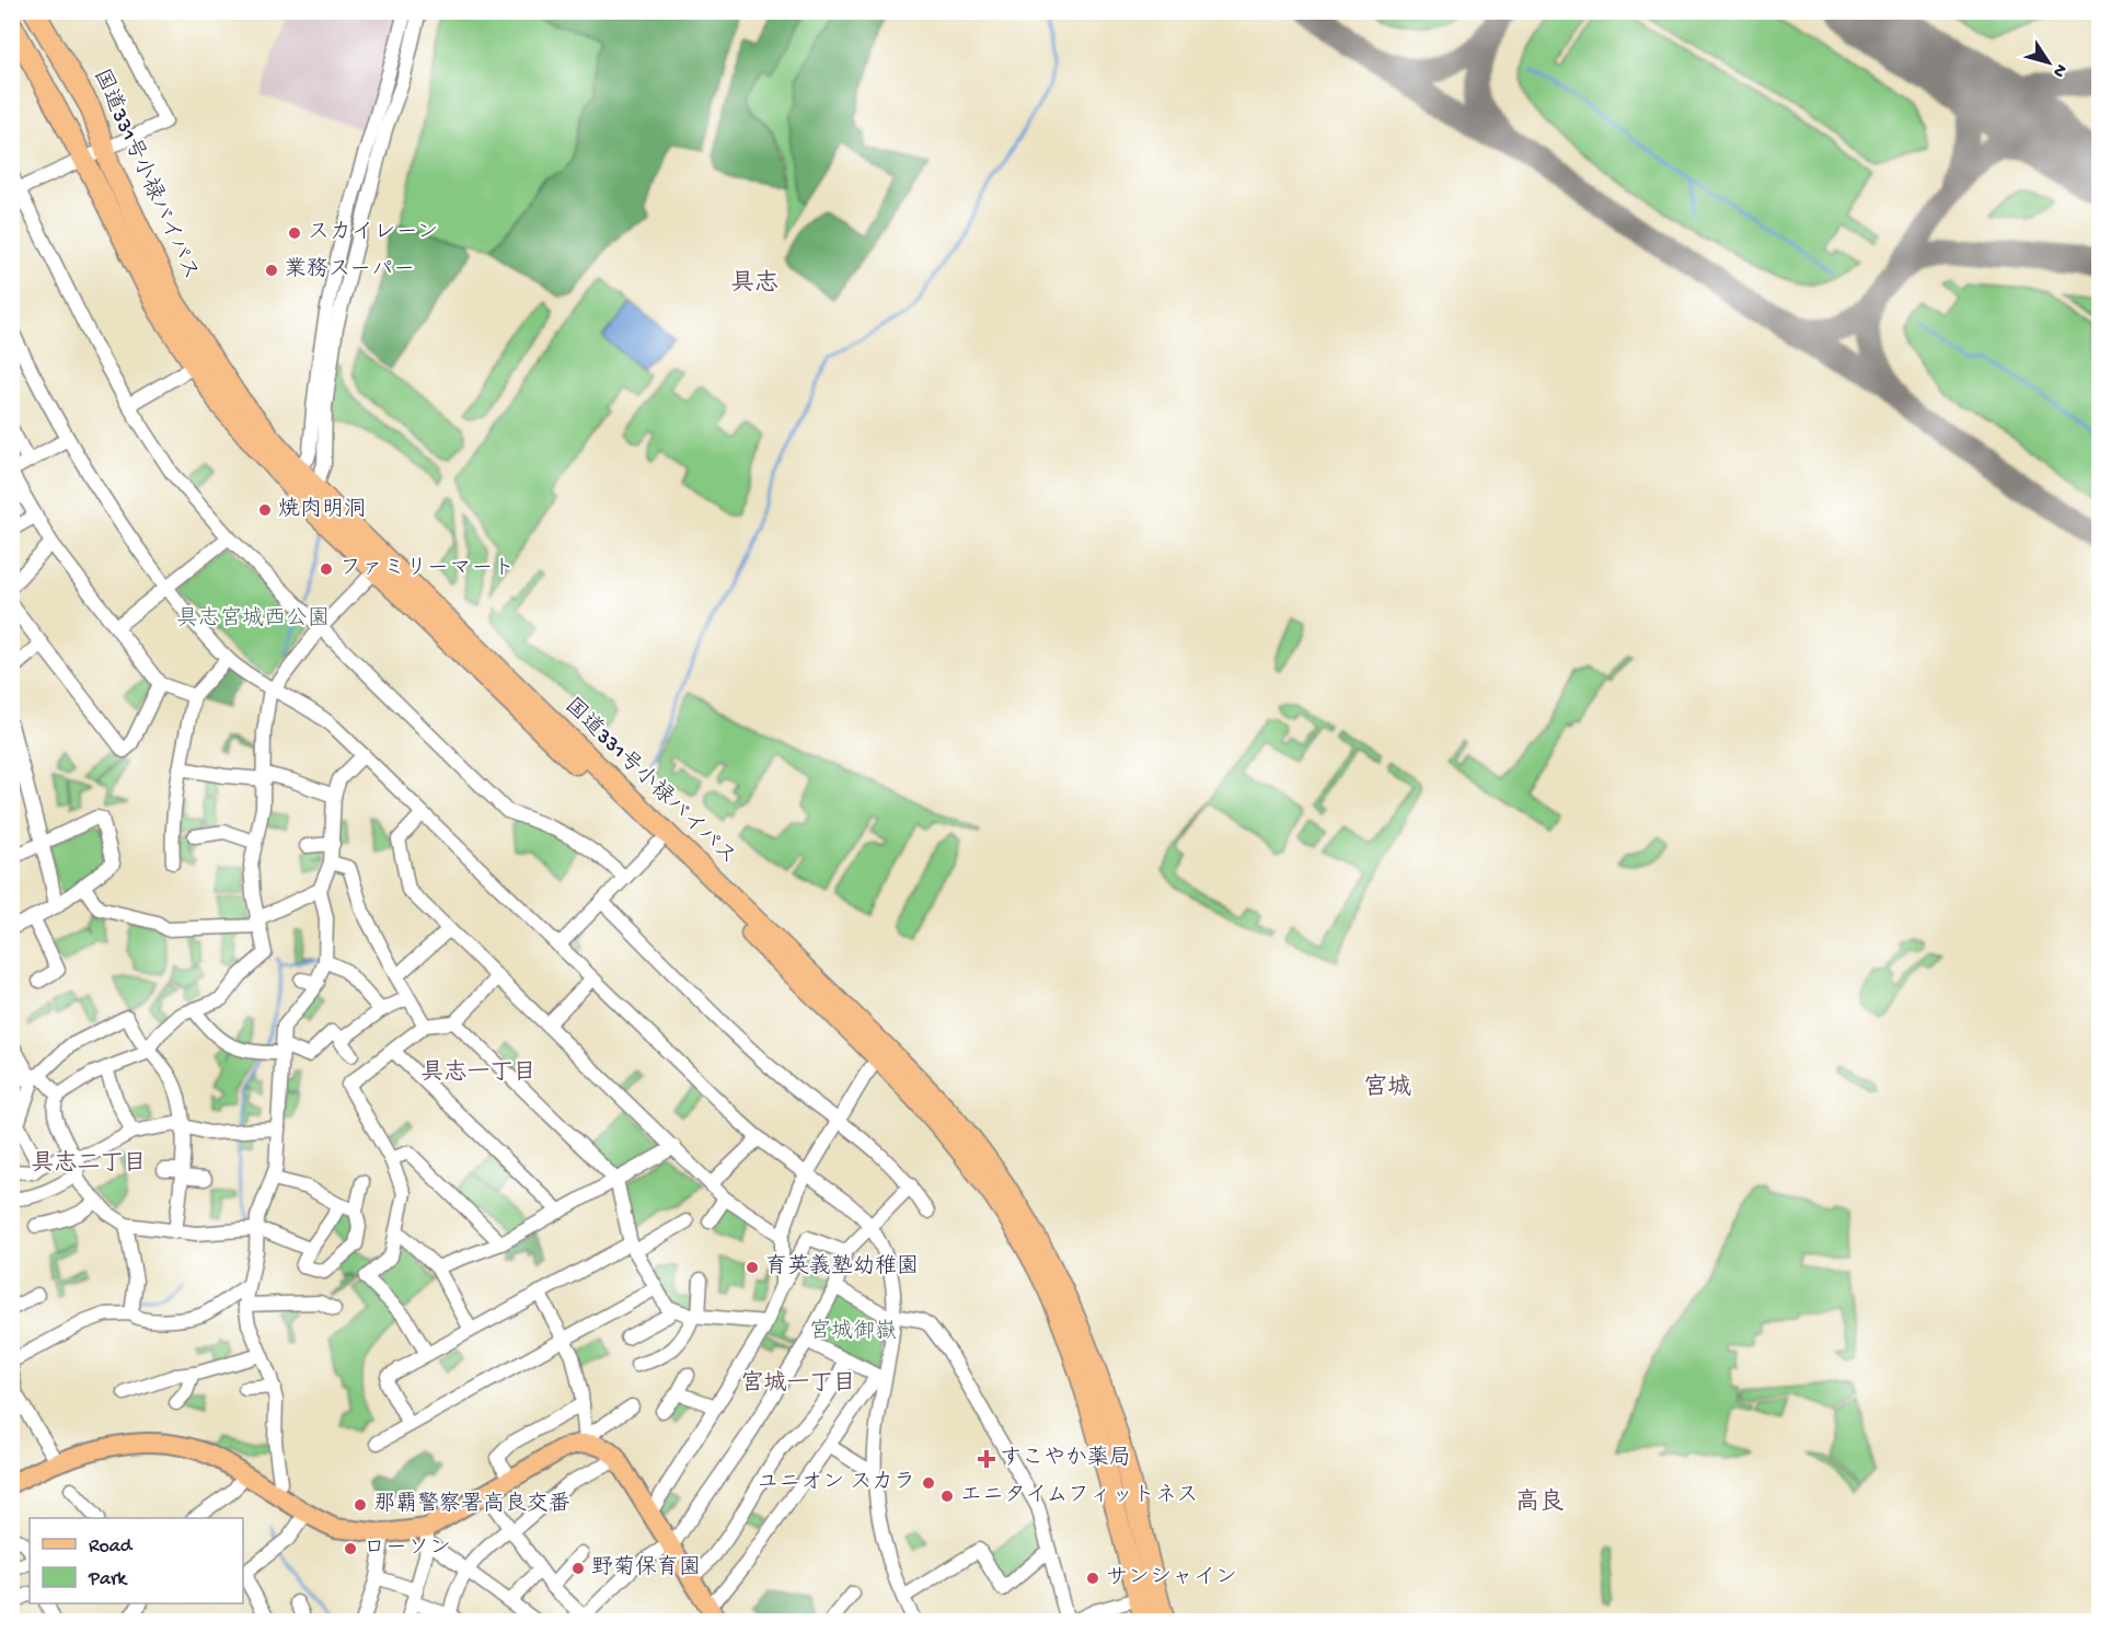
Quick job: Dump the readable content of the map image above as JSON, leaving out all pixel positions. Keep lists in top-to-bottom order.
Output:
{
  "streets": {
    "highway": ["国道331号小禄バイパス"]
  },
  "districts": [
    "具志",
    "具志一丁目",
    "宮城",
    "具志二丁目",
    "宮城一丁目",
    "高良"
  ],
  "parks": ["具志宮城西公園", "宮城御嶽"],
  "places": {
    "other": [
      "スカイレーン",
      "業務スーパー",
      "焼肉明洞",
      "ファミリーマート",
      "育英義塾幼稚園",
      "ユニオン スカラ",
      "エニタイムフィットネス",
      "那覇警察署高良交番",
      "ローソン",
      "野菊保育園",
      "サンシャイン"
    ],
    "health": ["すこやか薬局"]
  },
  "legend": ["Road", "Park"],
  "north": "bottom right"
}
